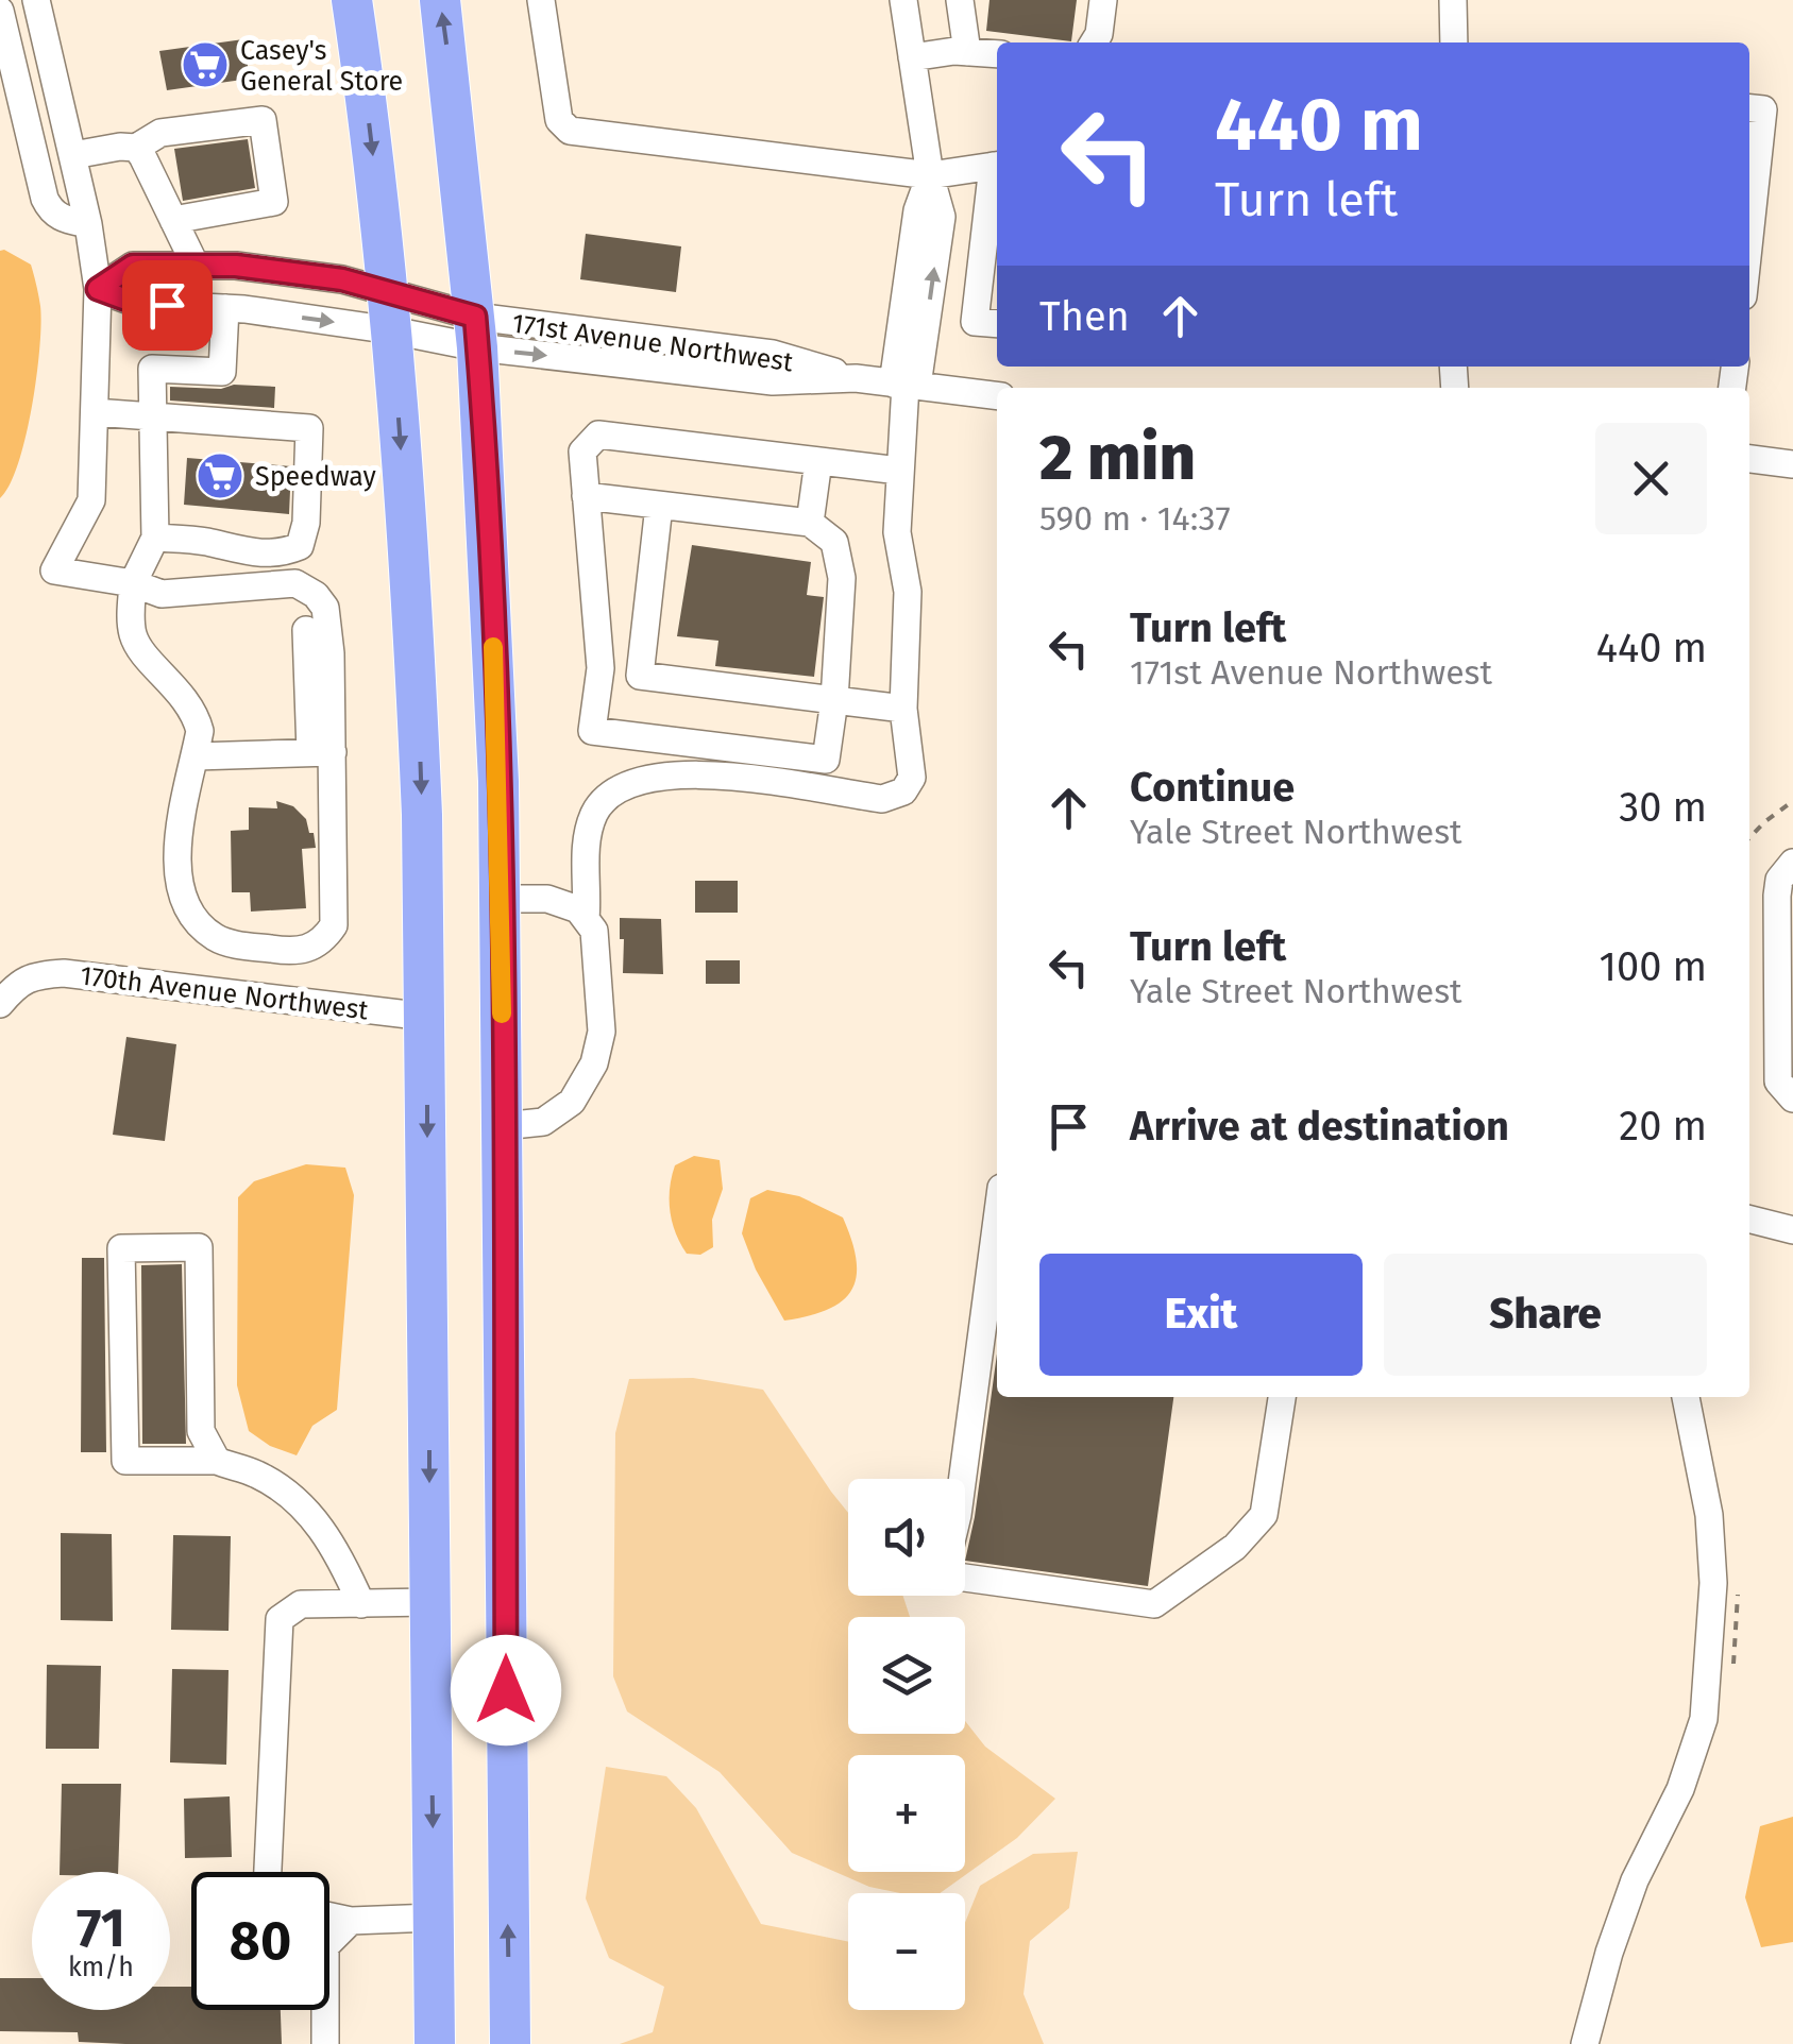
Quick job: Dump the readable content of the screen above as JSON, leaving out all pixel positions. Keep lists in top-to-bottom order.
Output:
{
  "streets": {
    "street": ["171st Avenue Northwest", "170th Avenue Northwest"]
  },
  "places": {
    "supermarket": ["Casey's General Store", "Speedway"]
  },
  "page": {
    "turn": ["440 m", "Turn left"],
    "then": "Then",
    "heading": ["2 min", "590 m · 14:37"],
    "list": [
      {
        "name": "Turn left",
        "note": "171st Avenue Northwest",
        "value": "440 m"
      },
      {
        "name": "Continue",
        "note": "Yale Street Northwest",
        "value": "30 m"
      },
      {
        "name": "Turn left",
        "note": "Yale Street Northwest",
        "value": "100 m"
      },
      {
        "name": "Arrive at destination",
        "value": "20 m"
      }
    ],
    "buttons": ["Exit", "Share"],
    "map_buttons": ["+", "−"],
    "speed": "71 km/h",
    "limit": "80"
  }
}
